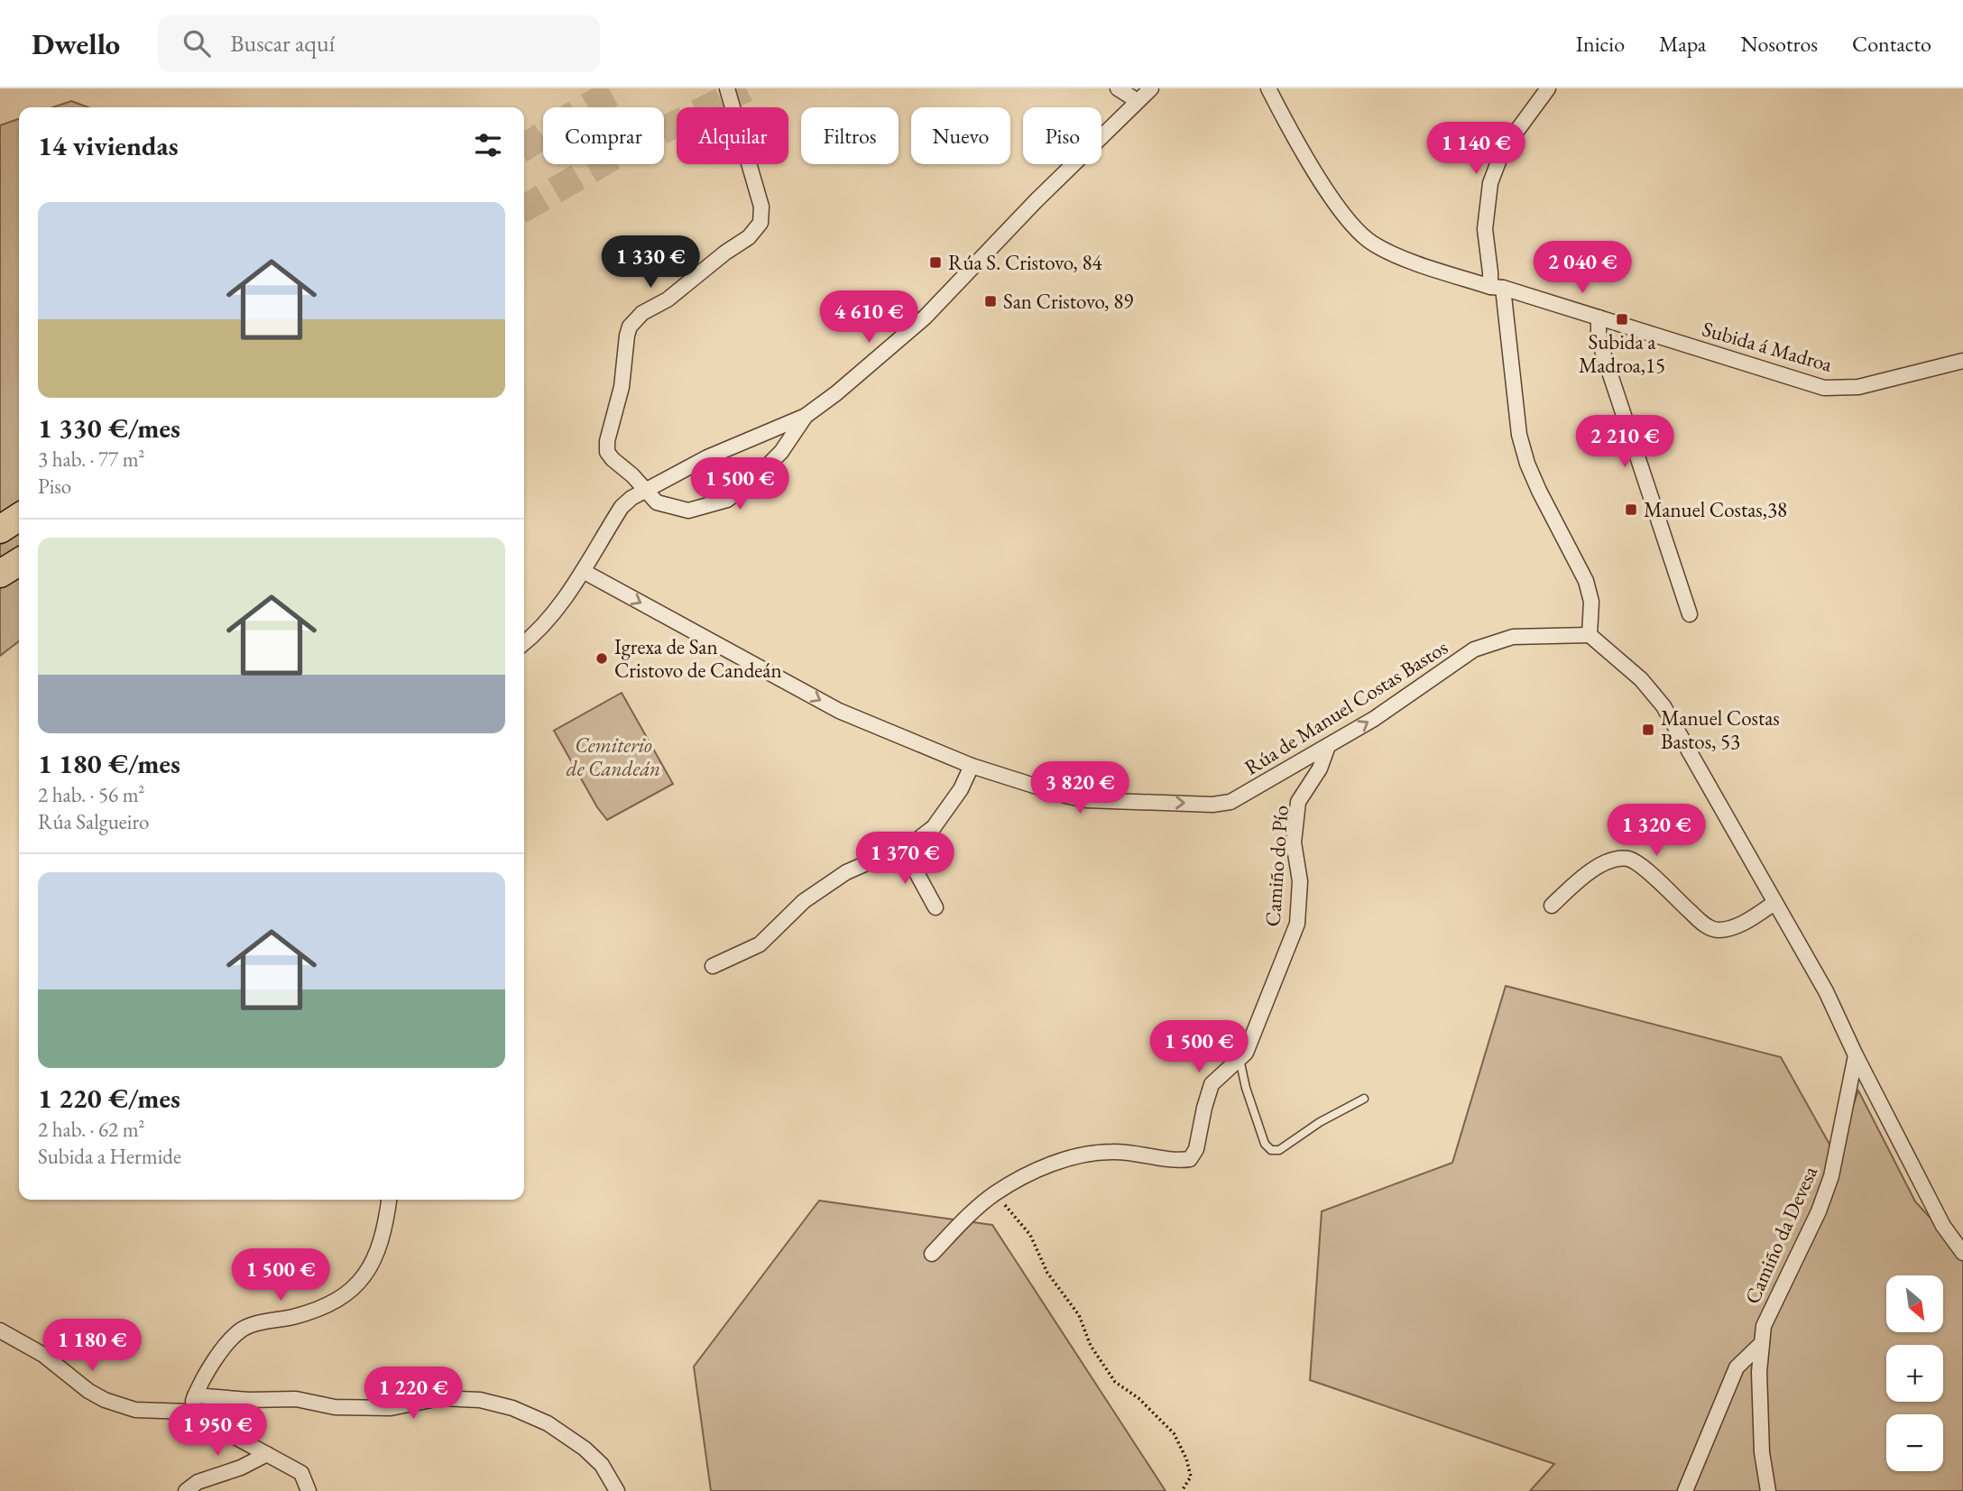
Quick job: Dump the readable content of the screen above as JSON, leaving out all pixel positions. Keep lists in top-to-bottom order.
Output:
{
  "streets": {
    "street": [
      "Subida á Madroa",
      "Rúa de Manuel Costas Bastos",
      "Camiño do Pío",
      "Camiño da Devesa"
    ]
  },
  "crossings": [
    ["Rúa de Manuel Costas Bastos", "Camiño do Pío"]
  ],
  "one_way": ["Rúa de Manuel Costas Bastos"],
  "parks": ["Cemiterio de Candeán"],
  "places": {
    "transit": [
      "Rúa S. Cristovo, 84",
      "San Cristovo, 89",
      "Subida a Madroa,15",
      "Manuel Costas,38",
      "Manuel Costas Bastos, 53"
    ],
    "other": ["Igrexa de San Cristovo de Candeán"]
  },
  "north": "bottom right",
  "page": {
    "header": "Dwello",
    "search": "Buscar aquí",
    "nav": [
      "Inicio",
      "Mapa",
      "Nosotros",
      "Contacto"
    ],
    "chip": [
      "Comprar",
      "Alquilar",
      "Filtros",
      "Nuevo",
      "Piso"
    ],
    "heading": "14 viviendas",
    "price": [
      "1 140 €",
      "1 330 €",
      "2 040 €",
      "4 610 €",
      "2 210 €",
      "1 500 €",
      "3 820 €",
      "1 320 €",
      "1 370 €",
      "1 500 €",
      "1 500 €",
      "1 180 €",
      "1 220 €",
      "1 950 €"
    ],
    "list": [
      {
        "name": "1 330 €/mes",
        "note": "3 hab. · 77 m² · Piso"
      },
      {
        "name": "1 180 €/mes",
        "note": "2 hab. · 56 m² · Rúa Salgueiro"
      },
      {
        "name": "1 220 €/mes",
        "note": "2 hab. · 62 m² · Subida a Hermide"
      }
    ],
    "map_buttons": ["+", "−"]
  }
}
